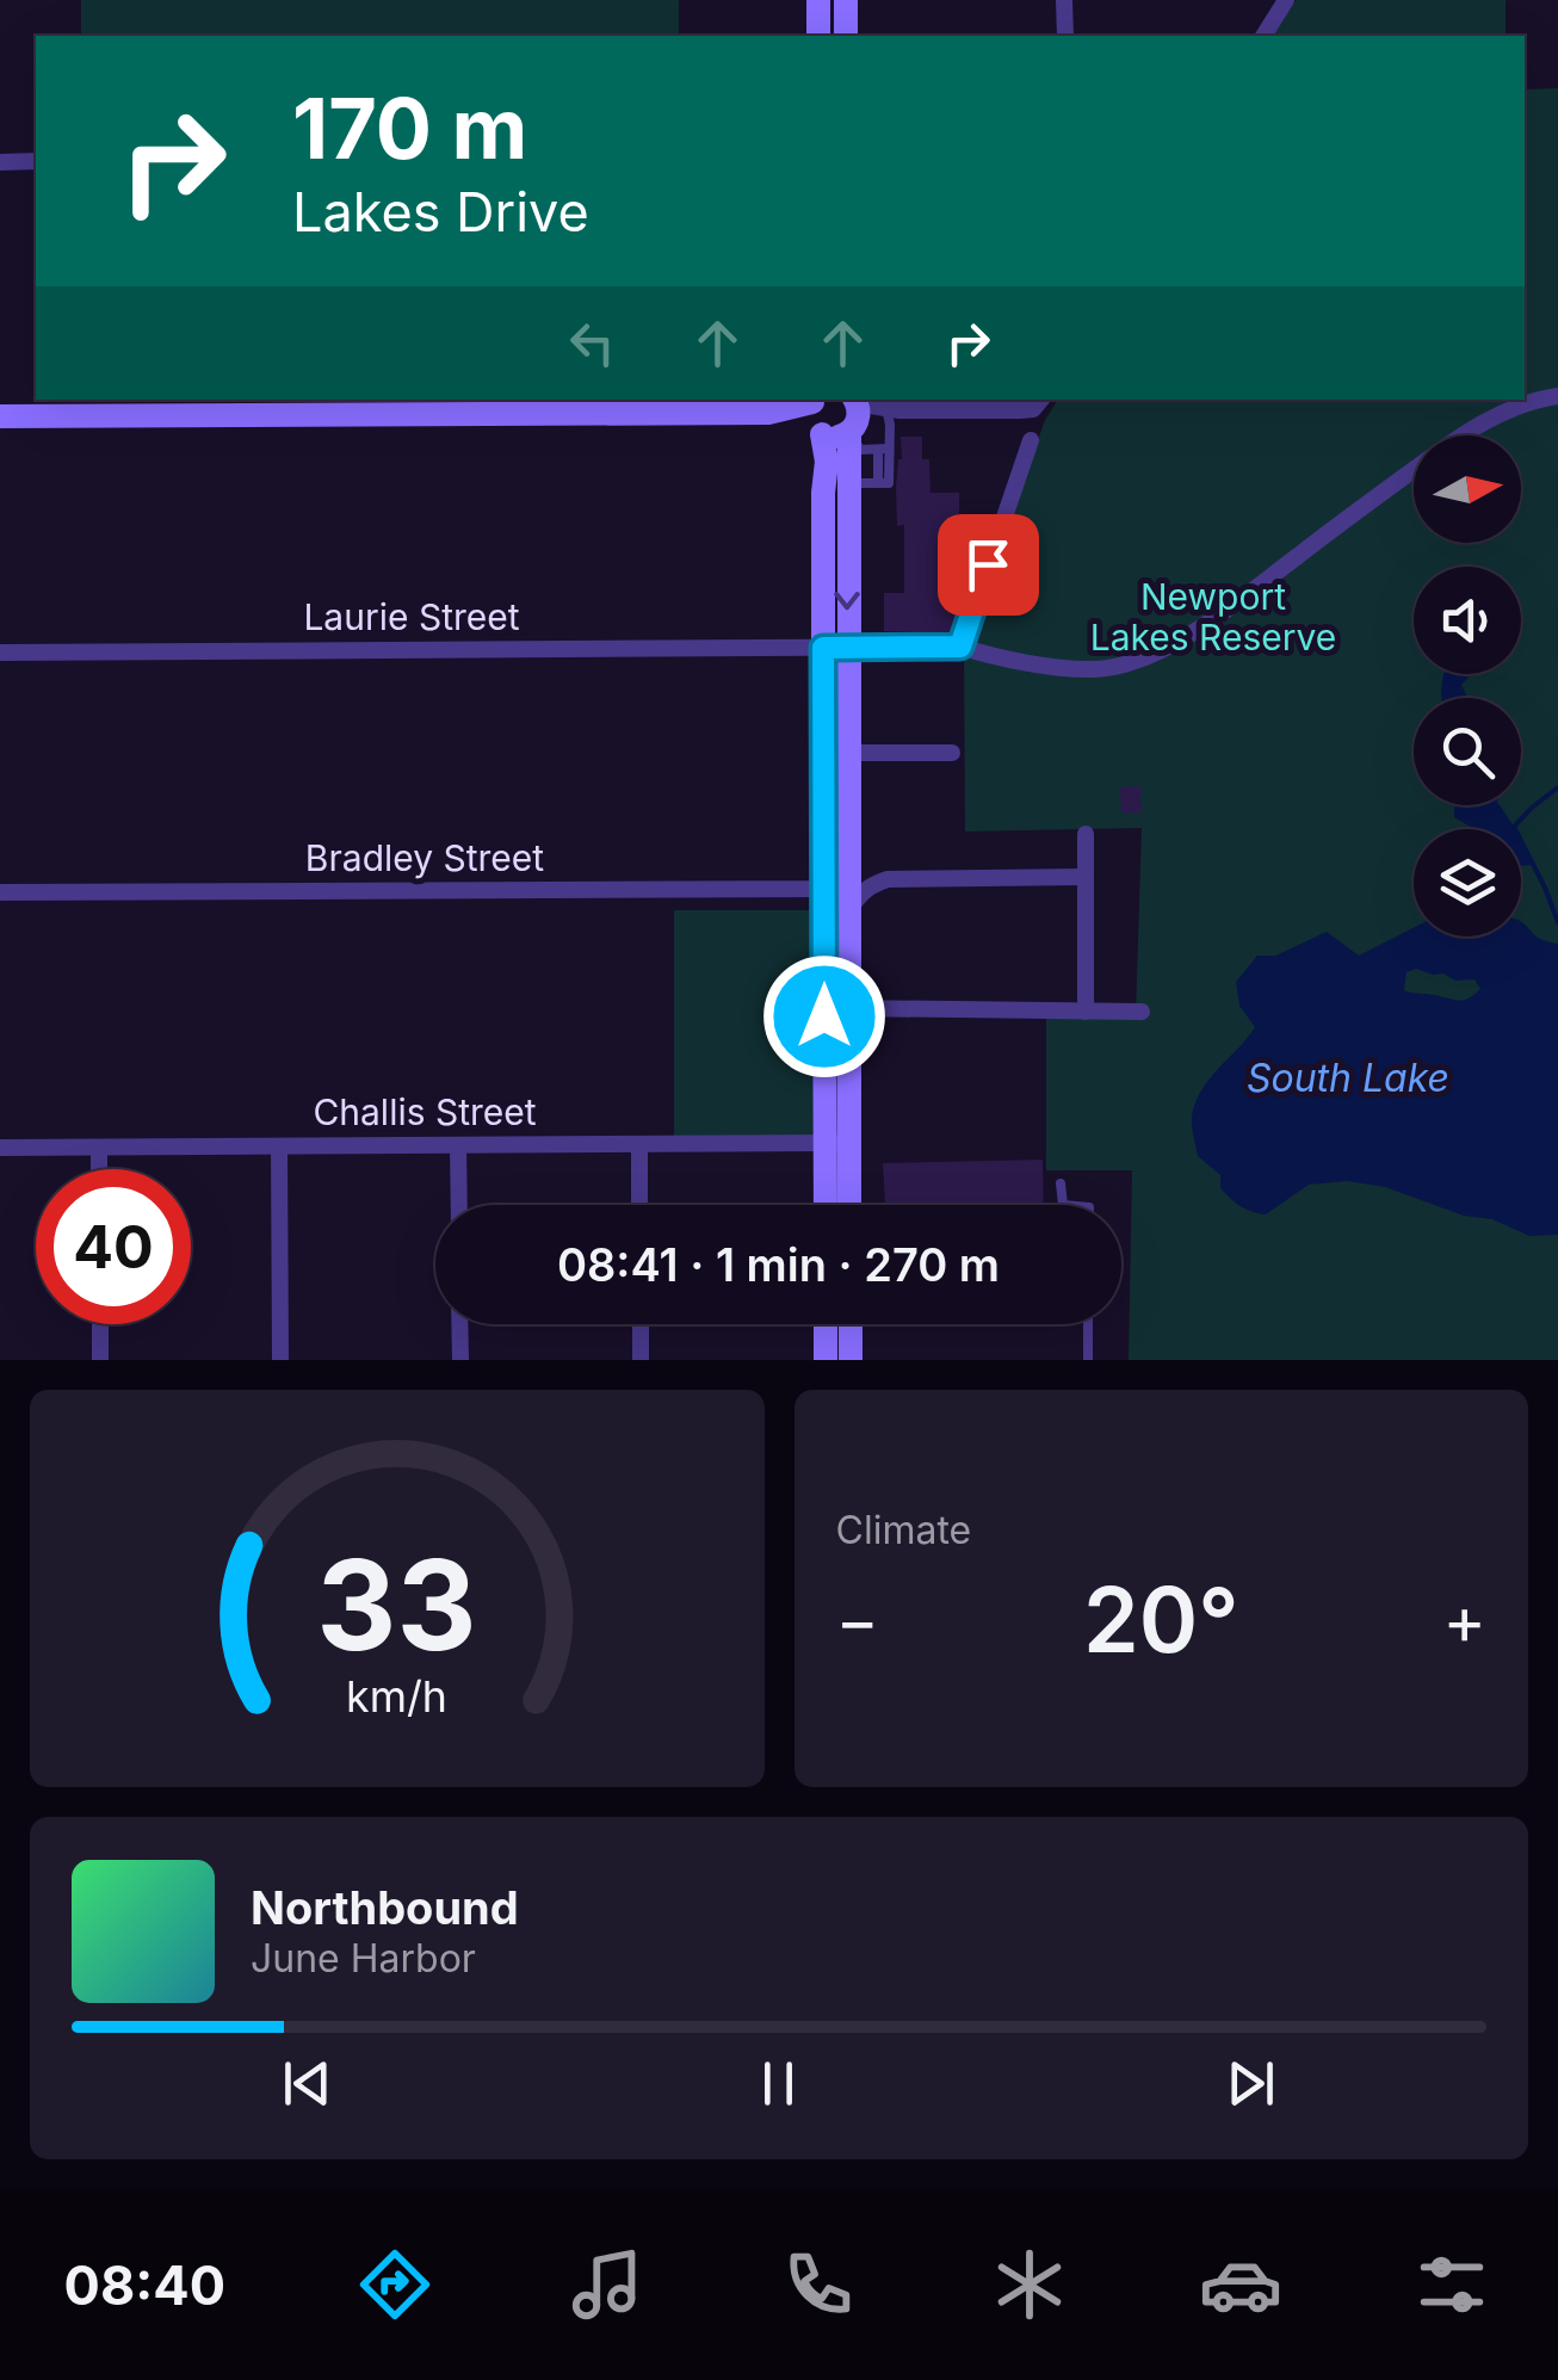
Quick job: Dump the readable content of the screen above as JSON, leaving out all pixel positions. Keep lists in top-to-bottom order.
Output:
{
  "streets": {
    "street": ["Laurie Street", "Bradley Street", "Challis Street"]
  },
  "water": ["South Lake"],
  "parks": ["Newport Lakes Reserve"],
  "north": "right",
  "page": {
    "turn": ["170 m", "Lakes Drive"],
    "limit": "40",
    "trip": "08:41 · 1 min · 270 m",
    "tile": "Climate",
    "heat": ["−", "20°", "+"],
    "song": ["Northbound", "June Harbor"],
    "tabs": "08:40",
    "gauge": ["33", "km/h"]
  }
}
